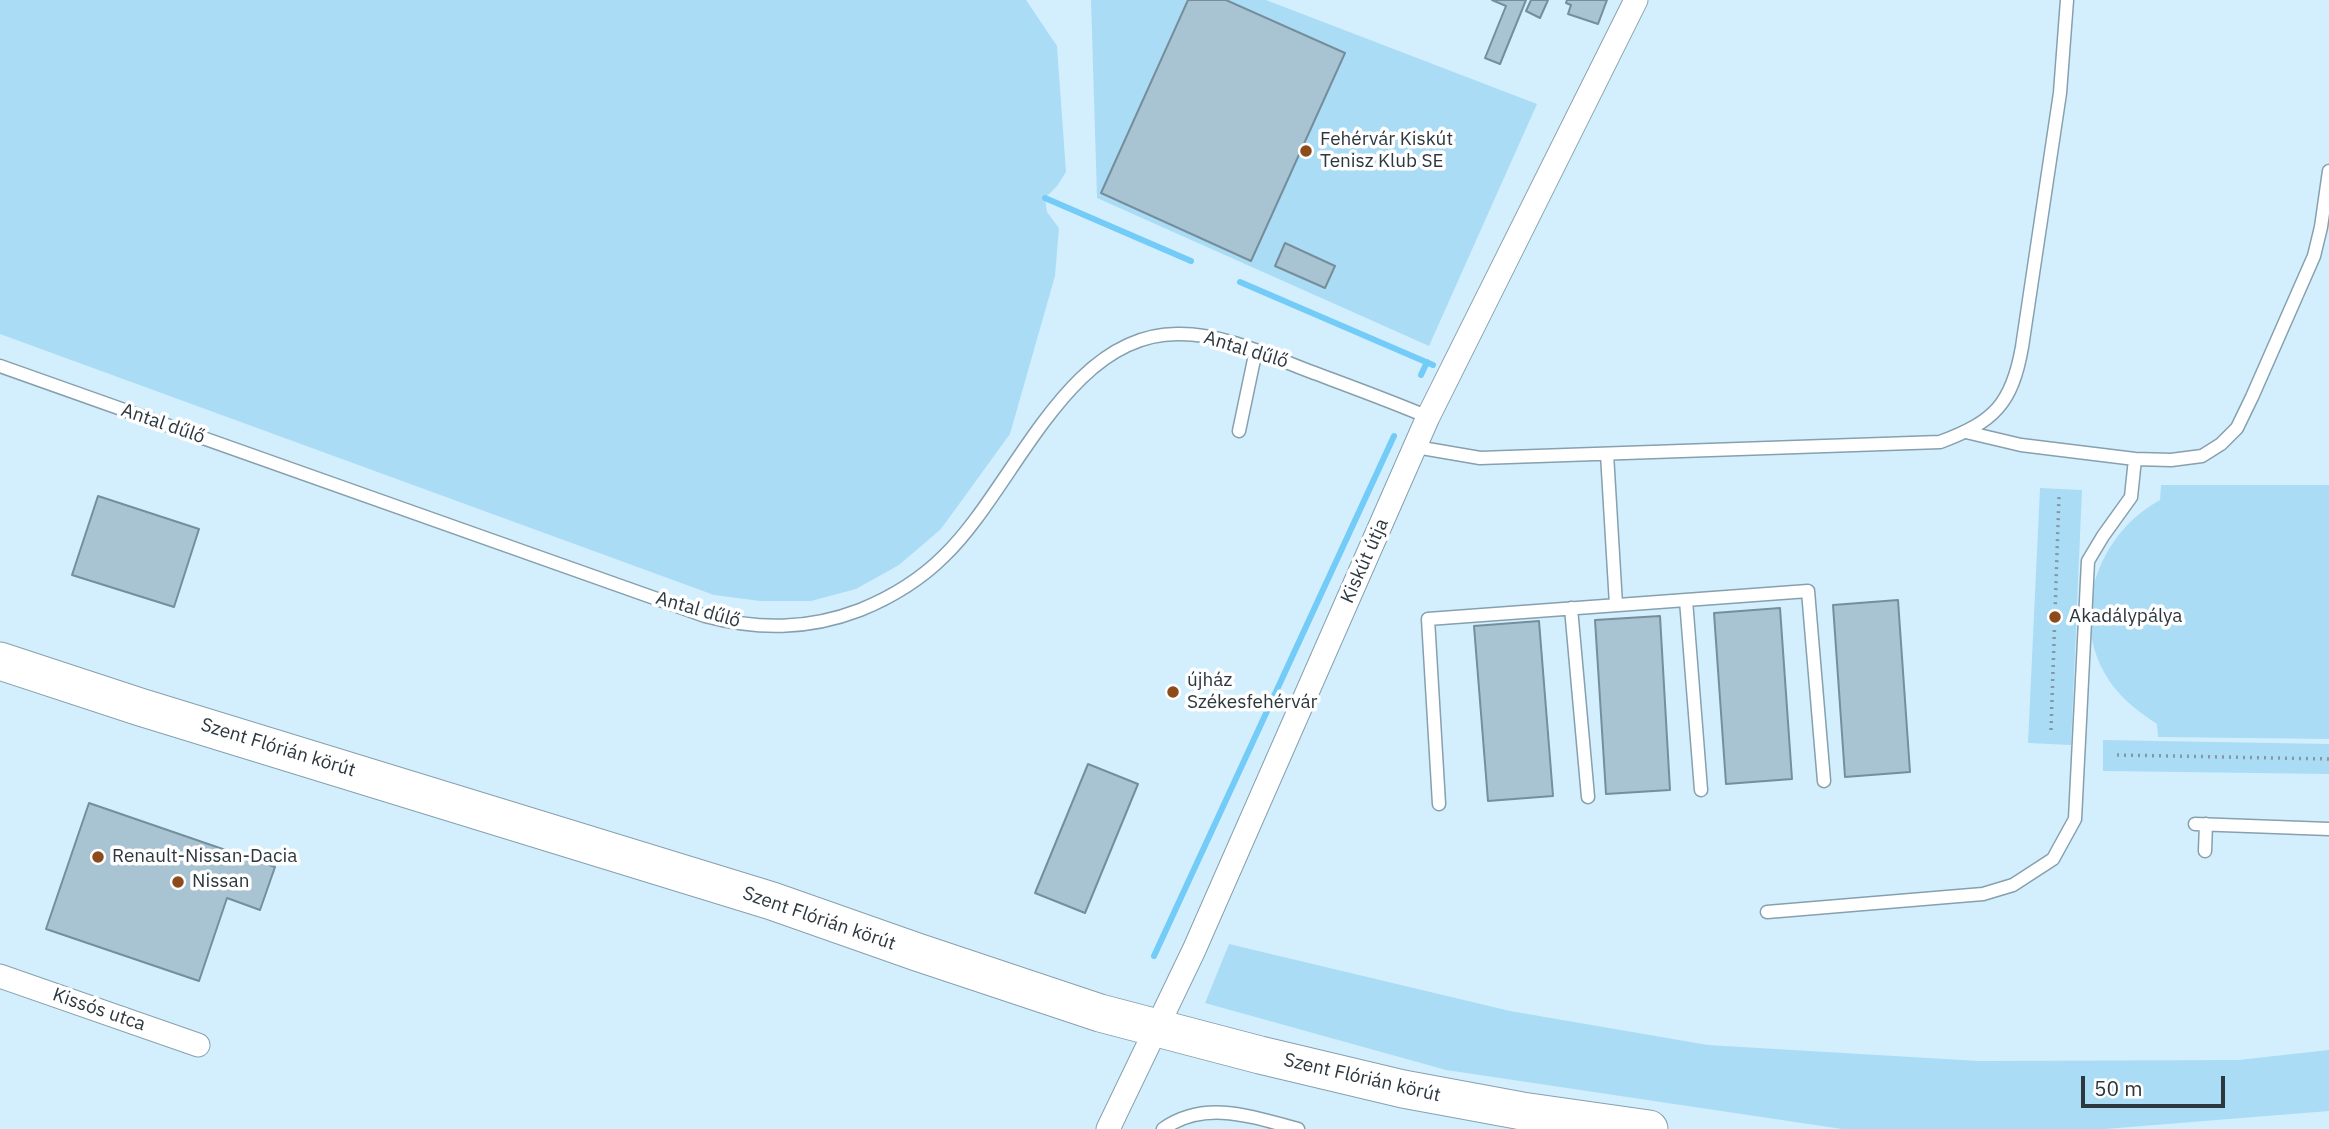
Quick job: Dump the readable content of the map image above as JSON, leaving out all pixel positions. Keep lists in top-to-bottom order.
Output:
{
  "streets": {
    "main road": ["Szent Flórián körút"],
    "street": ["Kiskút útja", "Kissós utca"],
    "lane": ["Antal dűlő"]
  },
  "crossings": [
    ["Antal dűlő", "Kiskút útja"],
    ["Kiskút útja", "Szent Flórián körút"]
  ],
  "places": [
    "Fehérvár Kiskút Tenisz Klub SE",
    "Akadálypálya",
    "újház Székesfehérvár",
    "Renault-Nissan-Dacia",
    "Nissan"
  ],
  "scale_bar": "50 m"
}
